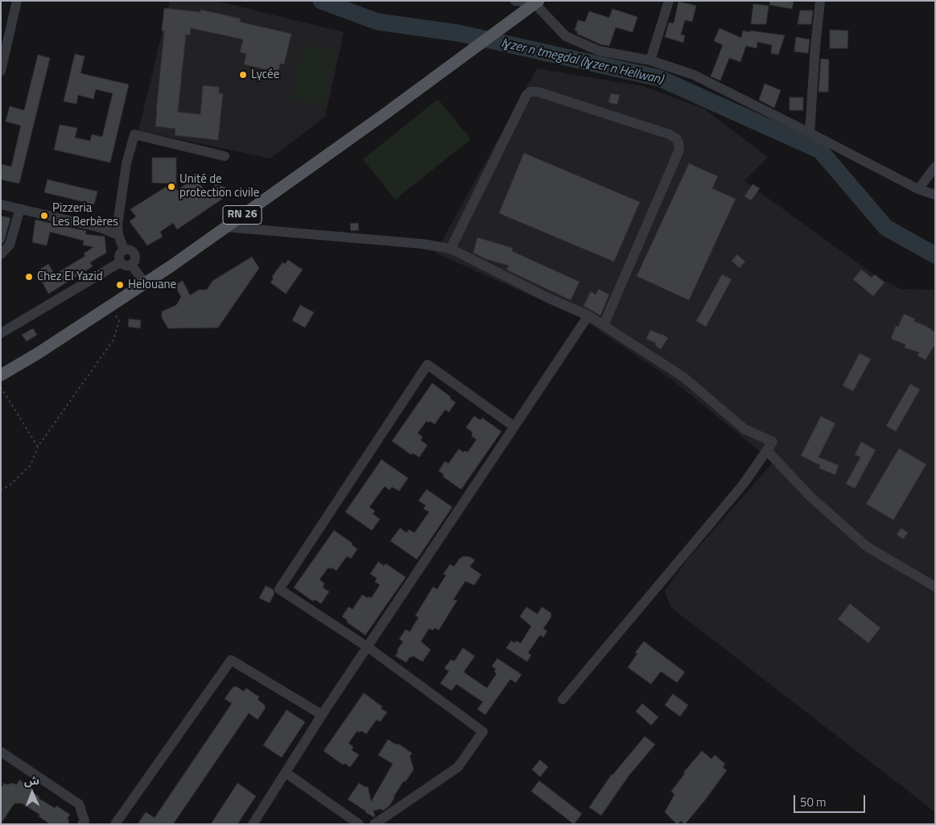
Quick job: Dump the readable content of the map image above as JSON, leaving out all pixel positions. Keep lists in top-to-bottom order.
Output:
{
  "streets": {
    "main road": ["RN 26"]
  },
  "water": ["Iɣzer n tmegdal (Iɣzer n Hellwan)"],
  "places": [
    "Lycée",
    "Unité de protection civile",
    "Pizzeria Les Berbères",
    "Chez El Yazid",
    "Helouane"
  ],
  "scale_bar": "50 m",
  "north": "top"
}
